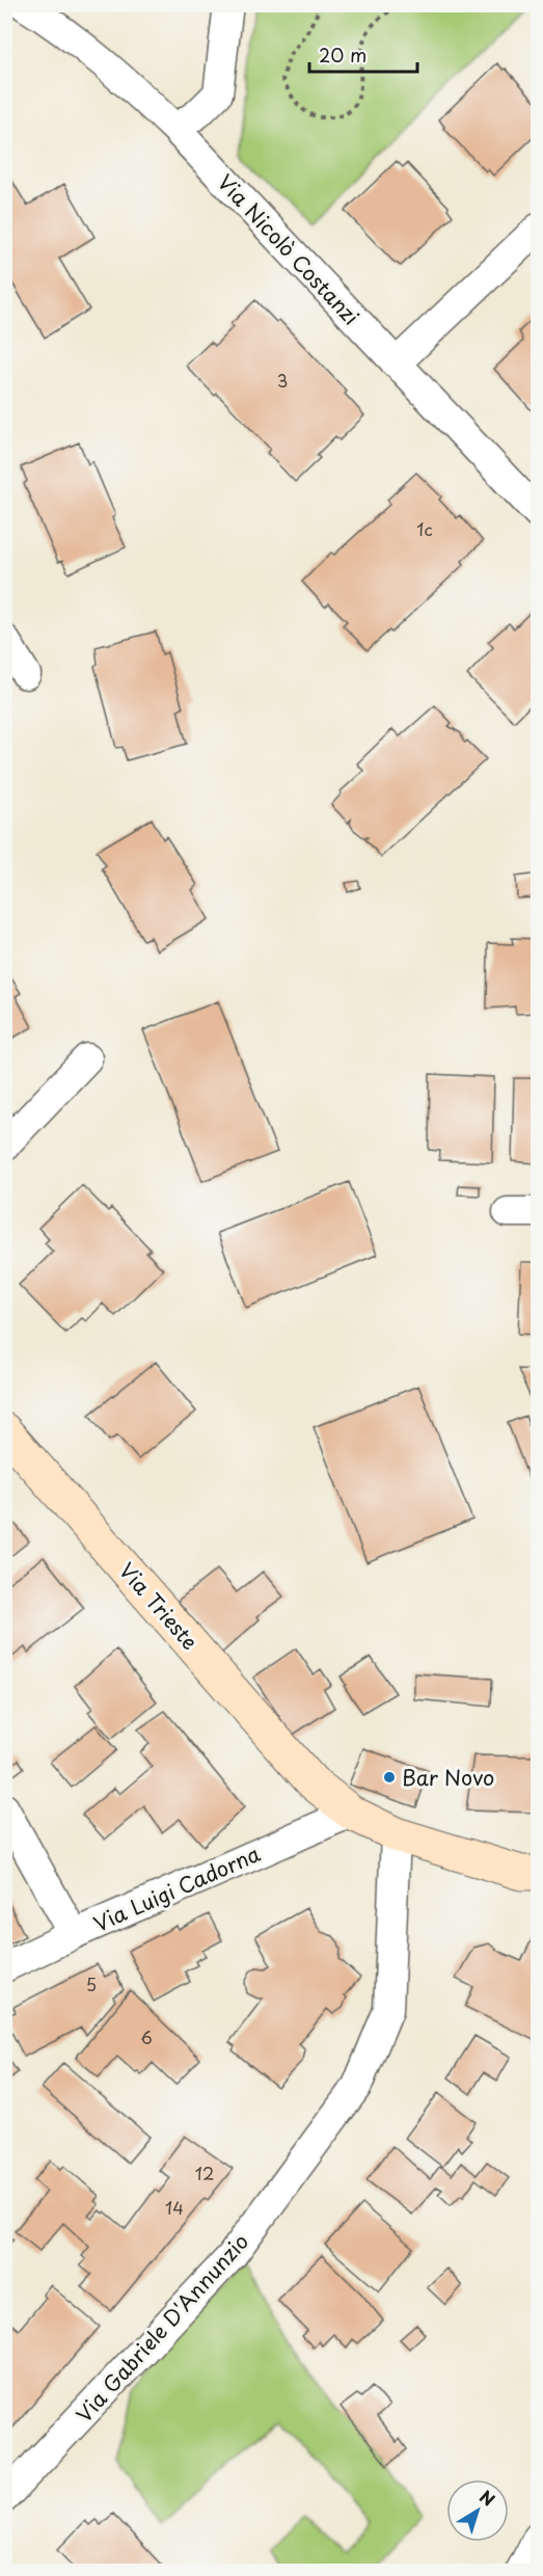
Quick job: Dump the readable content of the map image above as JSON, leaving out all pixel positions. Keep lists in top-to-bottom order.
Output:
{
  "streets": {
    "street": [
      "Via Nicolò Costanzi",
      "Via Trieste",
      "Via Luigi Cadorna",
      "Via Gabriele D'Annunzio"
    ]
  },
  "crossings": [
    ["Via Trieste", "Via Luigi Cadorna"],
    ["Via Trieste", "Via Gabriele D'Annunzio"]
  ],
  "places": ["Bar Novo"],
  "house_numbers": [
    "3",
    "1c",
    "5",
    "6",
    "12",
    "14"
  ],
  "scale_bar": "20 m",
  "north": "top right"
}
